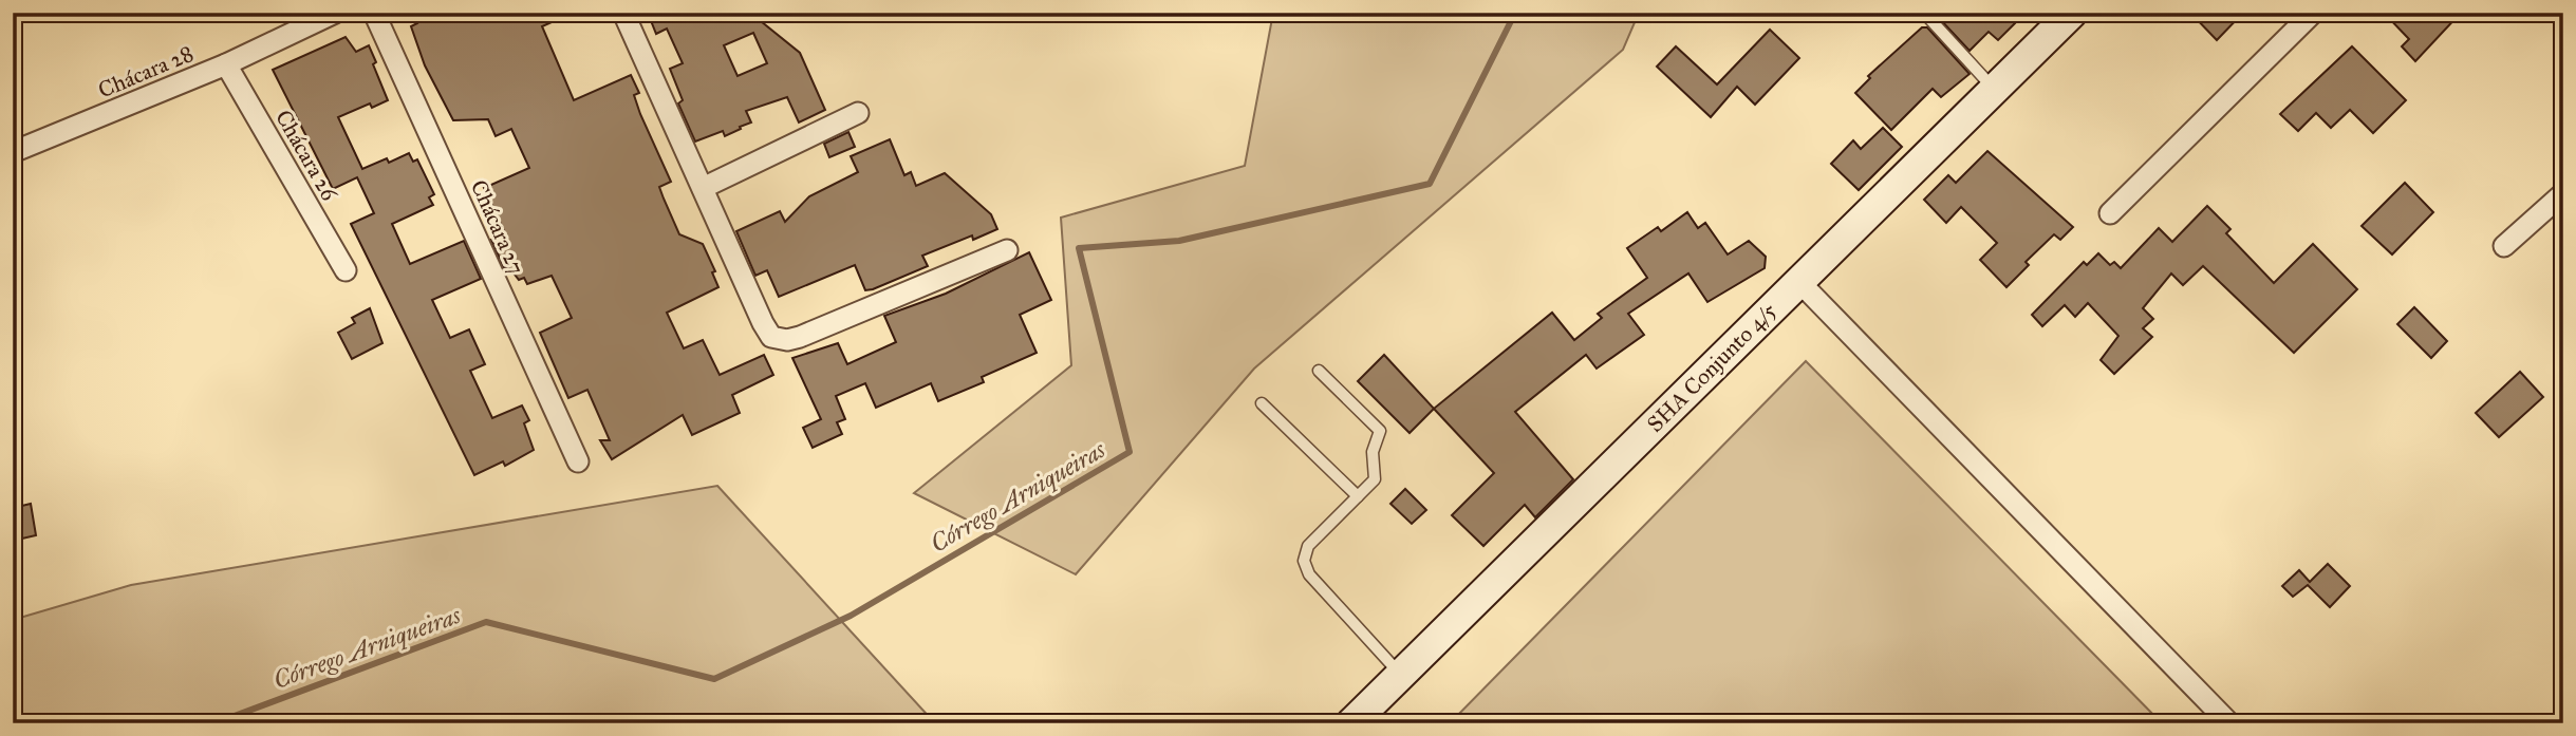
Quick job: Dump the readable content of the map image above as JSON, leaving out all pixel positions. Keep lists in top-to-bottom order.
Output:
{
  "streets": {
    "street": [
      "Chácara 28",
      "Chácara 26",
      "Chácara 27",
      "SHA Conjunto 4/5"
    ]
  },
  "crossings": [
    ["Chácara 28", "Chácara 26"]
  ],
  "water": ["Córrego Arniqueiras"]
}
